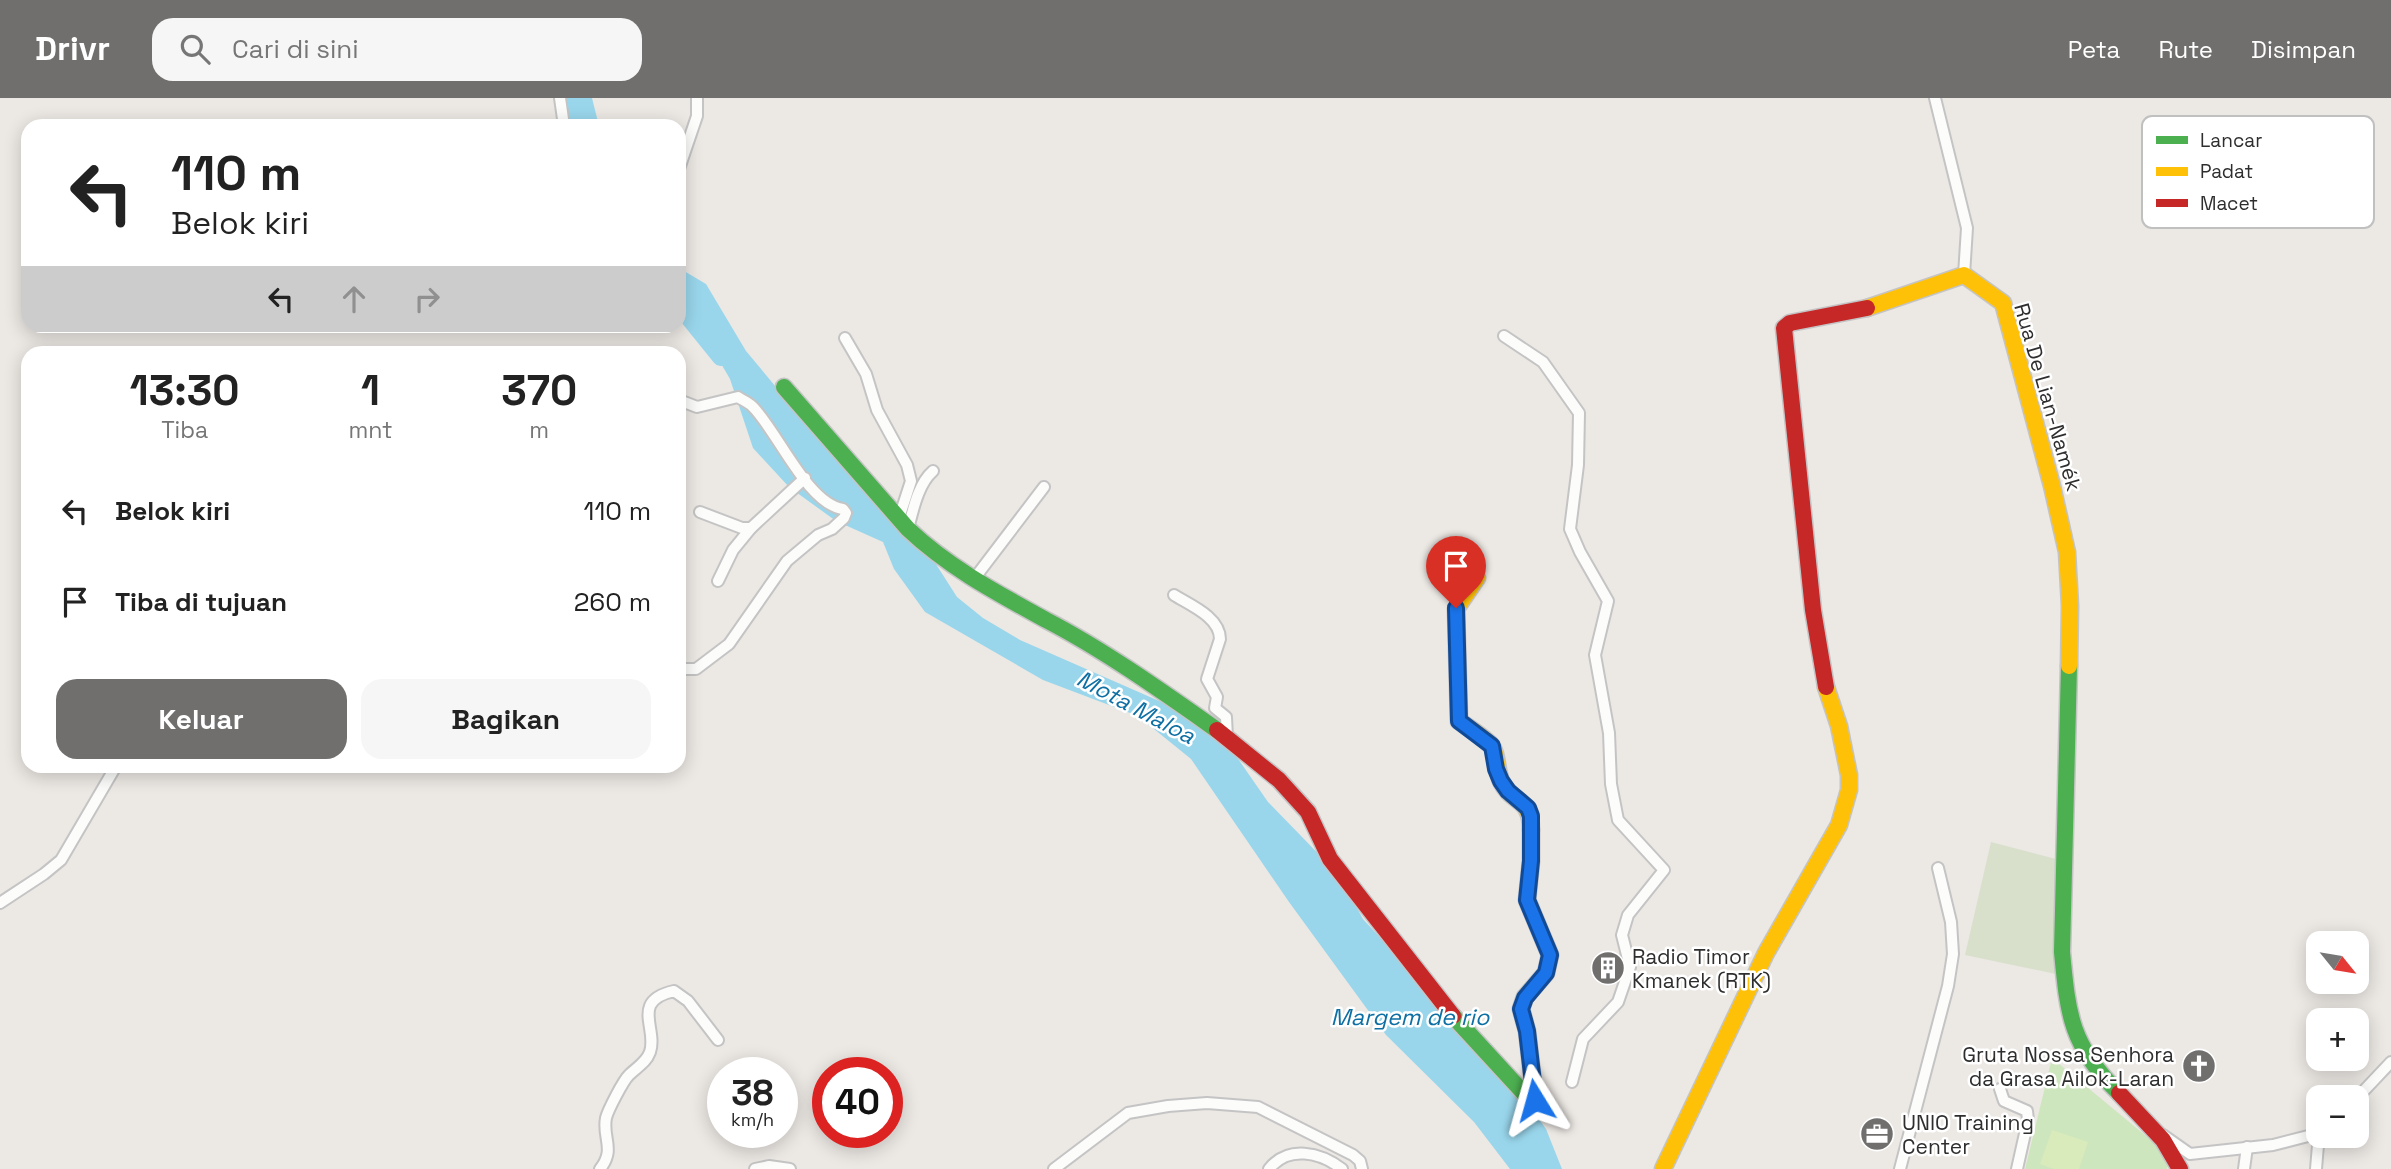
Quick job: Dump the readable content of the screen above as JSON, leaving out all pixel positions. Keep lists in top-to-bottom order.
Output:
{
  "streets": {
    "street": ["Rua De Lian-Namék"]
  },
  "water": ["Mota Maloa", "Margem de rio"],
  "places": {
    "building": ["Radio Timor Kmanek (RTK)"],
    "church": ["Gruta Nossa Senhora da Grasa Ailok-Laran"],
    "office": ["UNIO Training Center"]
  },
  "legend": ["Lancar", "Padat", "Macet"],
  "north": "bottom right",
  "page": {
    "header": "Drivr",
    "search": "Cari di sini",
    "nav": ["Peta", "Rute", "Disimpan"],
    "turn": ["110 m", "Belok kiri"],
    "eta": [
      "13:30",
      "Tiba",
      "1",
      "mnt",
      "370",
      "m"
    ],
    "list": [
      {
        "name": "Belok kiri",
        "value": "110 m"
      },
      {
        "name": "Tiba di tujuan",
        "value": "260 m"
      }
    ],
    "buttons": ["Keluar", "Bagikan"],
    "map_buttons": ["+", "−"],
    "speed": "38 km/h",
    "limit": "40"
  }
}
